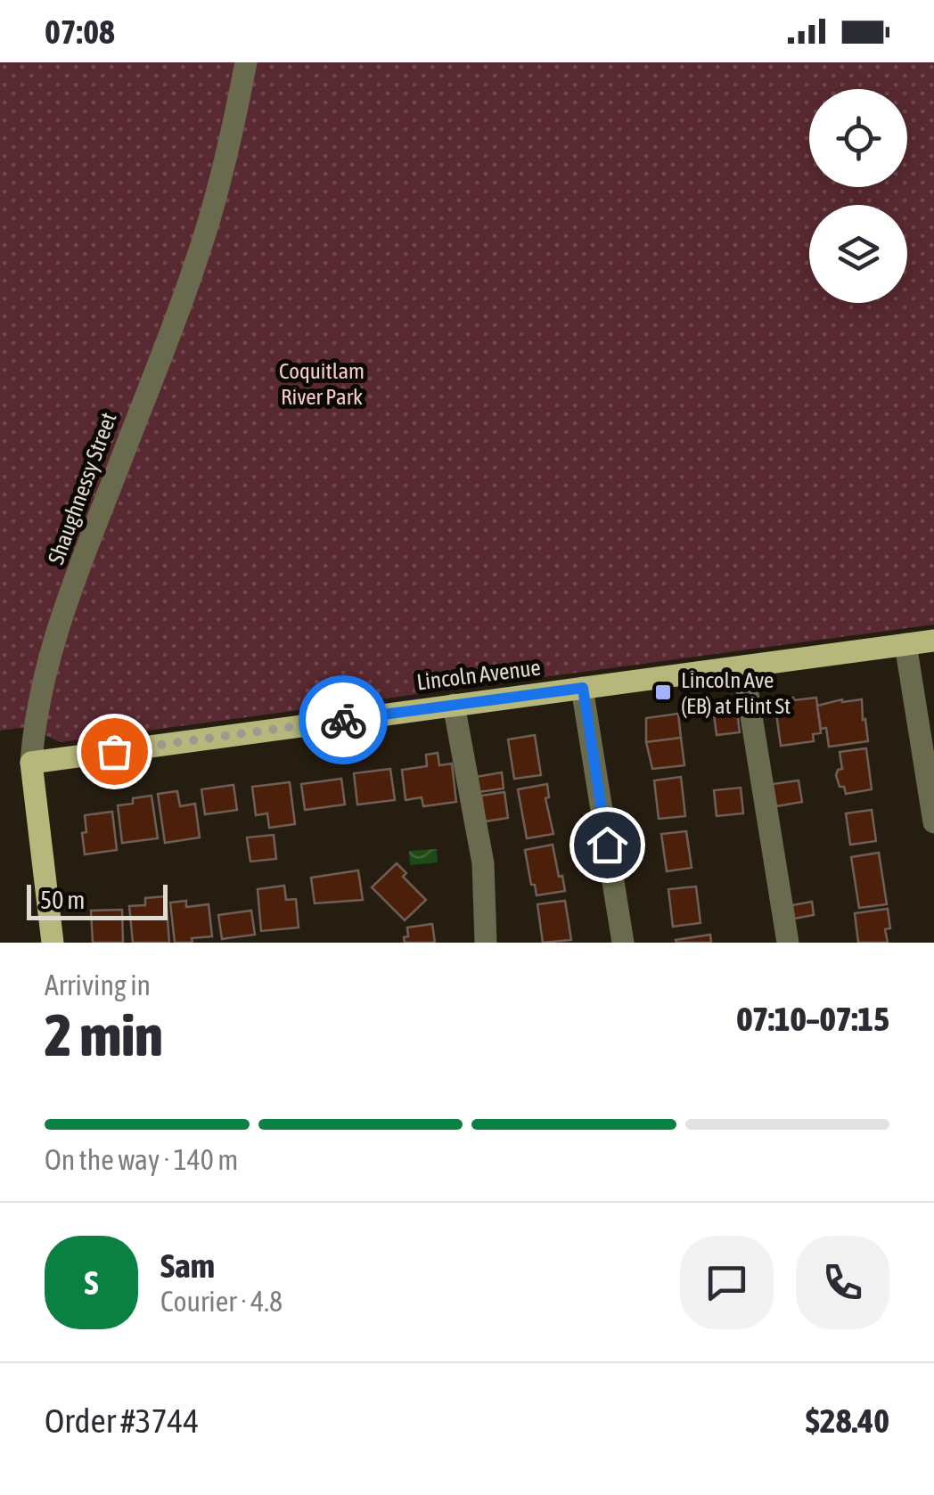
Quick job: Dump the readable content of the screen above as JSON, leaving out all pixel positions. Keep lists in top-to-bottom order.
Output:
{
  "streets": {
    "main road": ["Shaughnessy Street", "Lincoln Avenue"]
  },
  "crossings": [
    ["Shaughnessy Street", "Lincoln Avenue"]
  ],
  "parks": ["Coquitlam River Park"],
  "places": {
    "transit": ["Lincoln Ave (EB) at Flint St"]
  },
  "scale_bar": "50 m",
  "page": {
    "status": "07:08",
    "scale": "50 m",
    "heading": ["2 min", "Arriving in", "07:10–07:15"],
    "panel": [
      "Sam",
      "Courier · 4.8",
      "Order #3744",
      "$28.40"
    ],
    "bar": "On the way · 140 m",
    "round": "S"
  }
}
